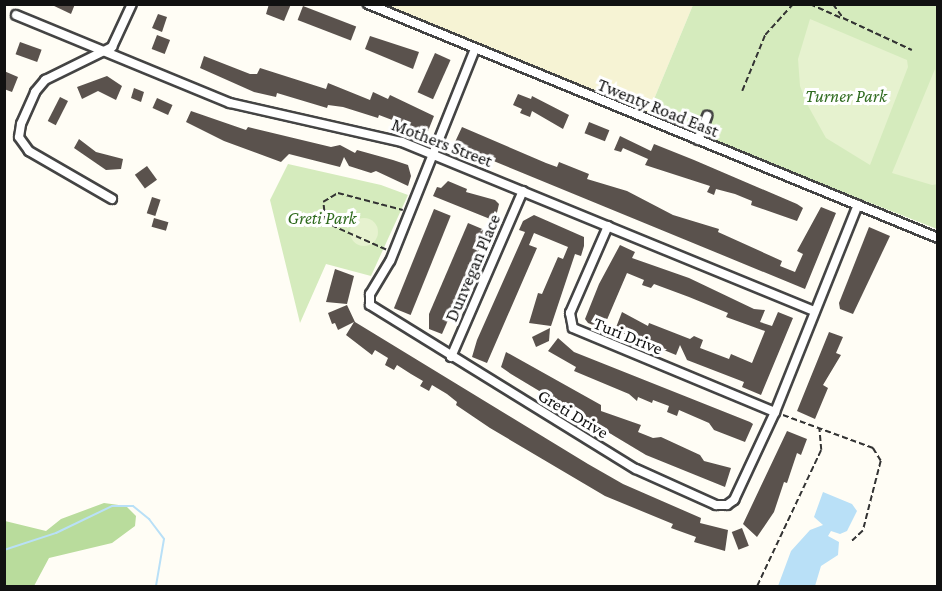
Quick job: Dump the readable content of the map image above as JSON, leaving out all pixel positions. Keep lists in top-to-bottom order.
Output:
{
  "streets": {
    "street": [
      "Twenty Road East",
      "Mothers Street",
      "Dunvegan Place",
      "Turi Drive",
      "Greti Drive"
    ]
  },
  "crossings": [
    ["Twenty Road East", "Greti Drive"],
    ["Mothers Street", "Dunvegan Place"],
    ["Mothers Street", "Turi Drive"],
    ["Mothers Street", "Greti Drive"],
    ["Dunvegan Place", "Greti Drive"],
    ["Turi Drive", "Greti Drive"]
  ],
  "parks": ["Turner Park", "Greti Park"]
}
